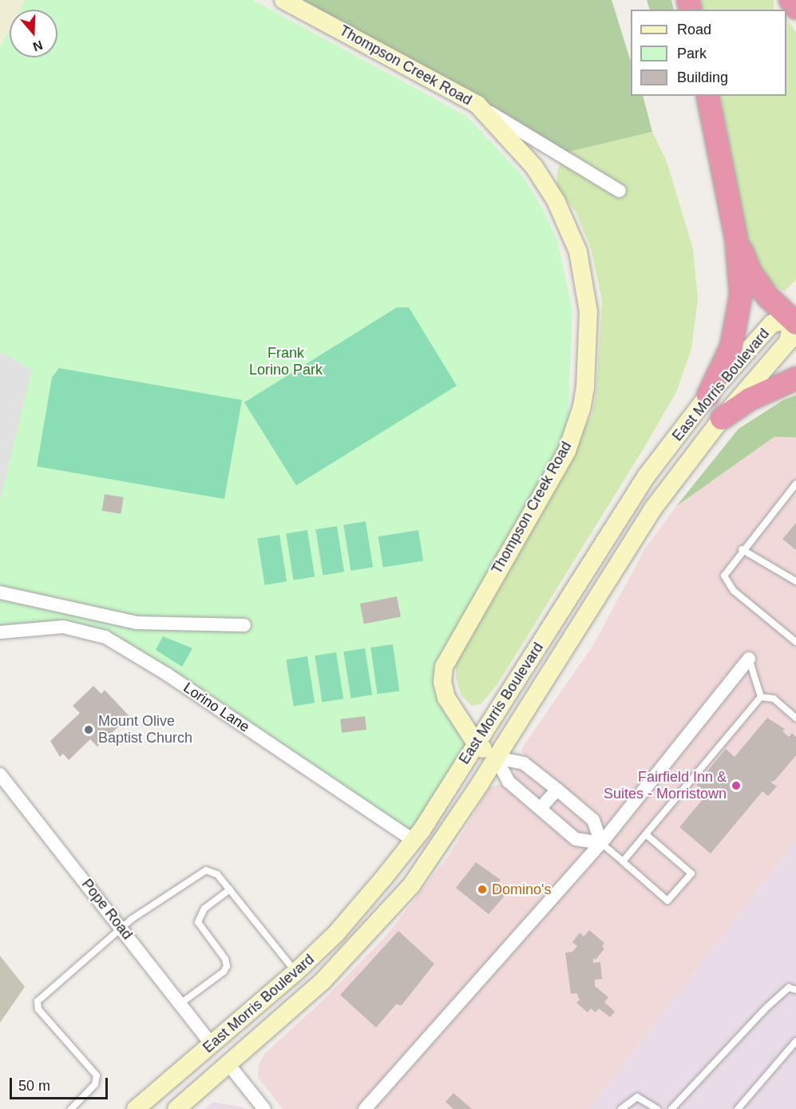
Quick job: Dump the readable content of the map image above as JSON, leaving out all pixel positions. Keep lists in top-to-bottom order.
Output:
{
  "streets": {
    "main road": ["Thompson Creek Road", "East Morris Boulevard"],
    "street": ["Lorino Lane", "Pope Road"]
  },
  "crossings": [
    ["Thompson Creek Road", "East Morris Boulevard"],
    ["East Morris Boulevard", "Lorino Lane"],
    ["East Morris Boulevard", "Pope Road"]
  ],
  "parks": ["Frank Lorino Park"],
  "places": ["Mount Olive Baptist Church", "Fairfield Inn & Suites - Morristown", "Domino's"],
  "legend": ["Road", "Park", "Building"],
  "scale_bar": "50 m",
  "north": "bottom"
}
